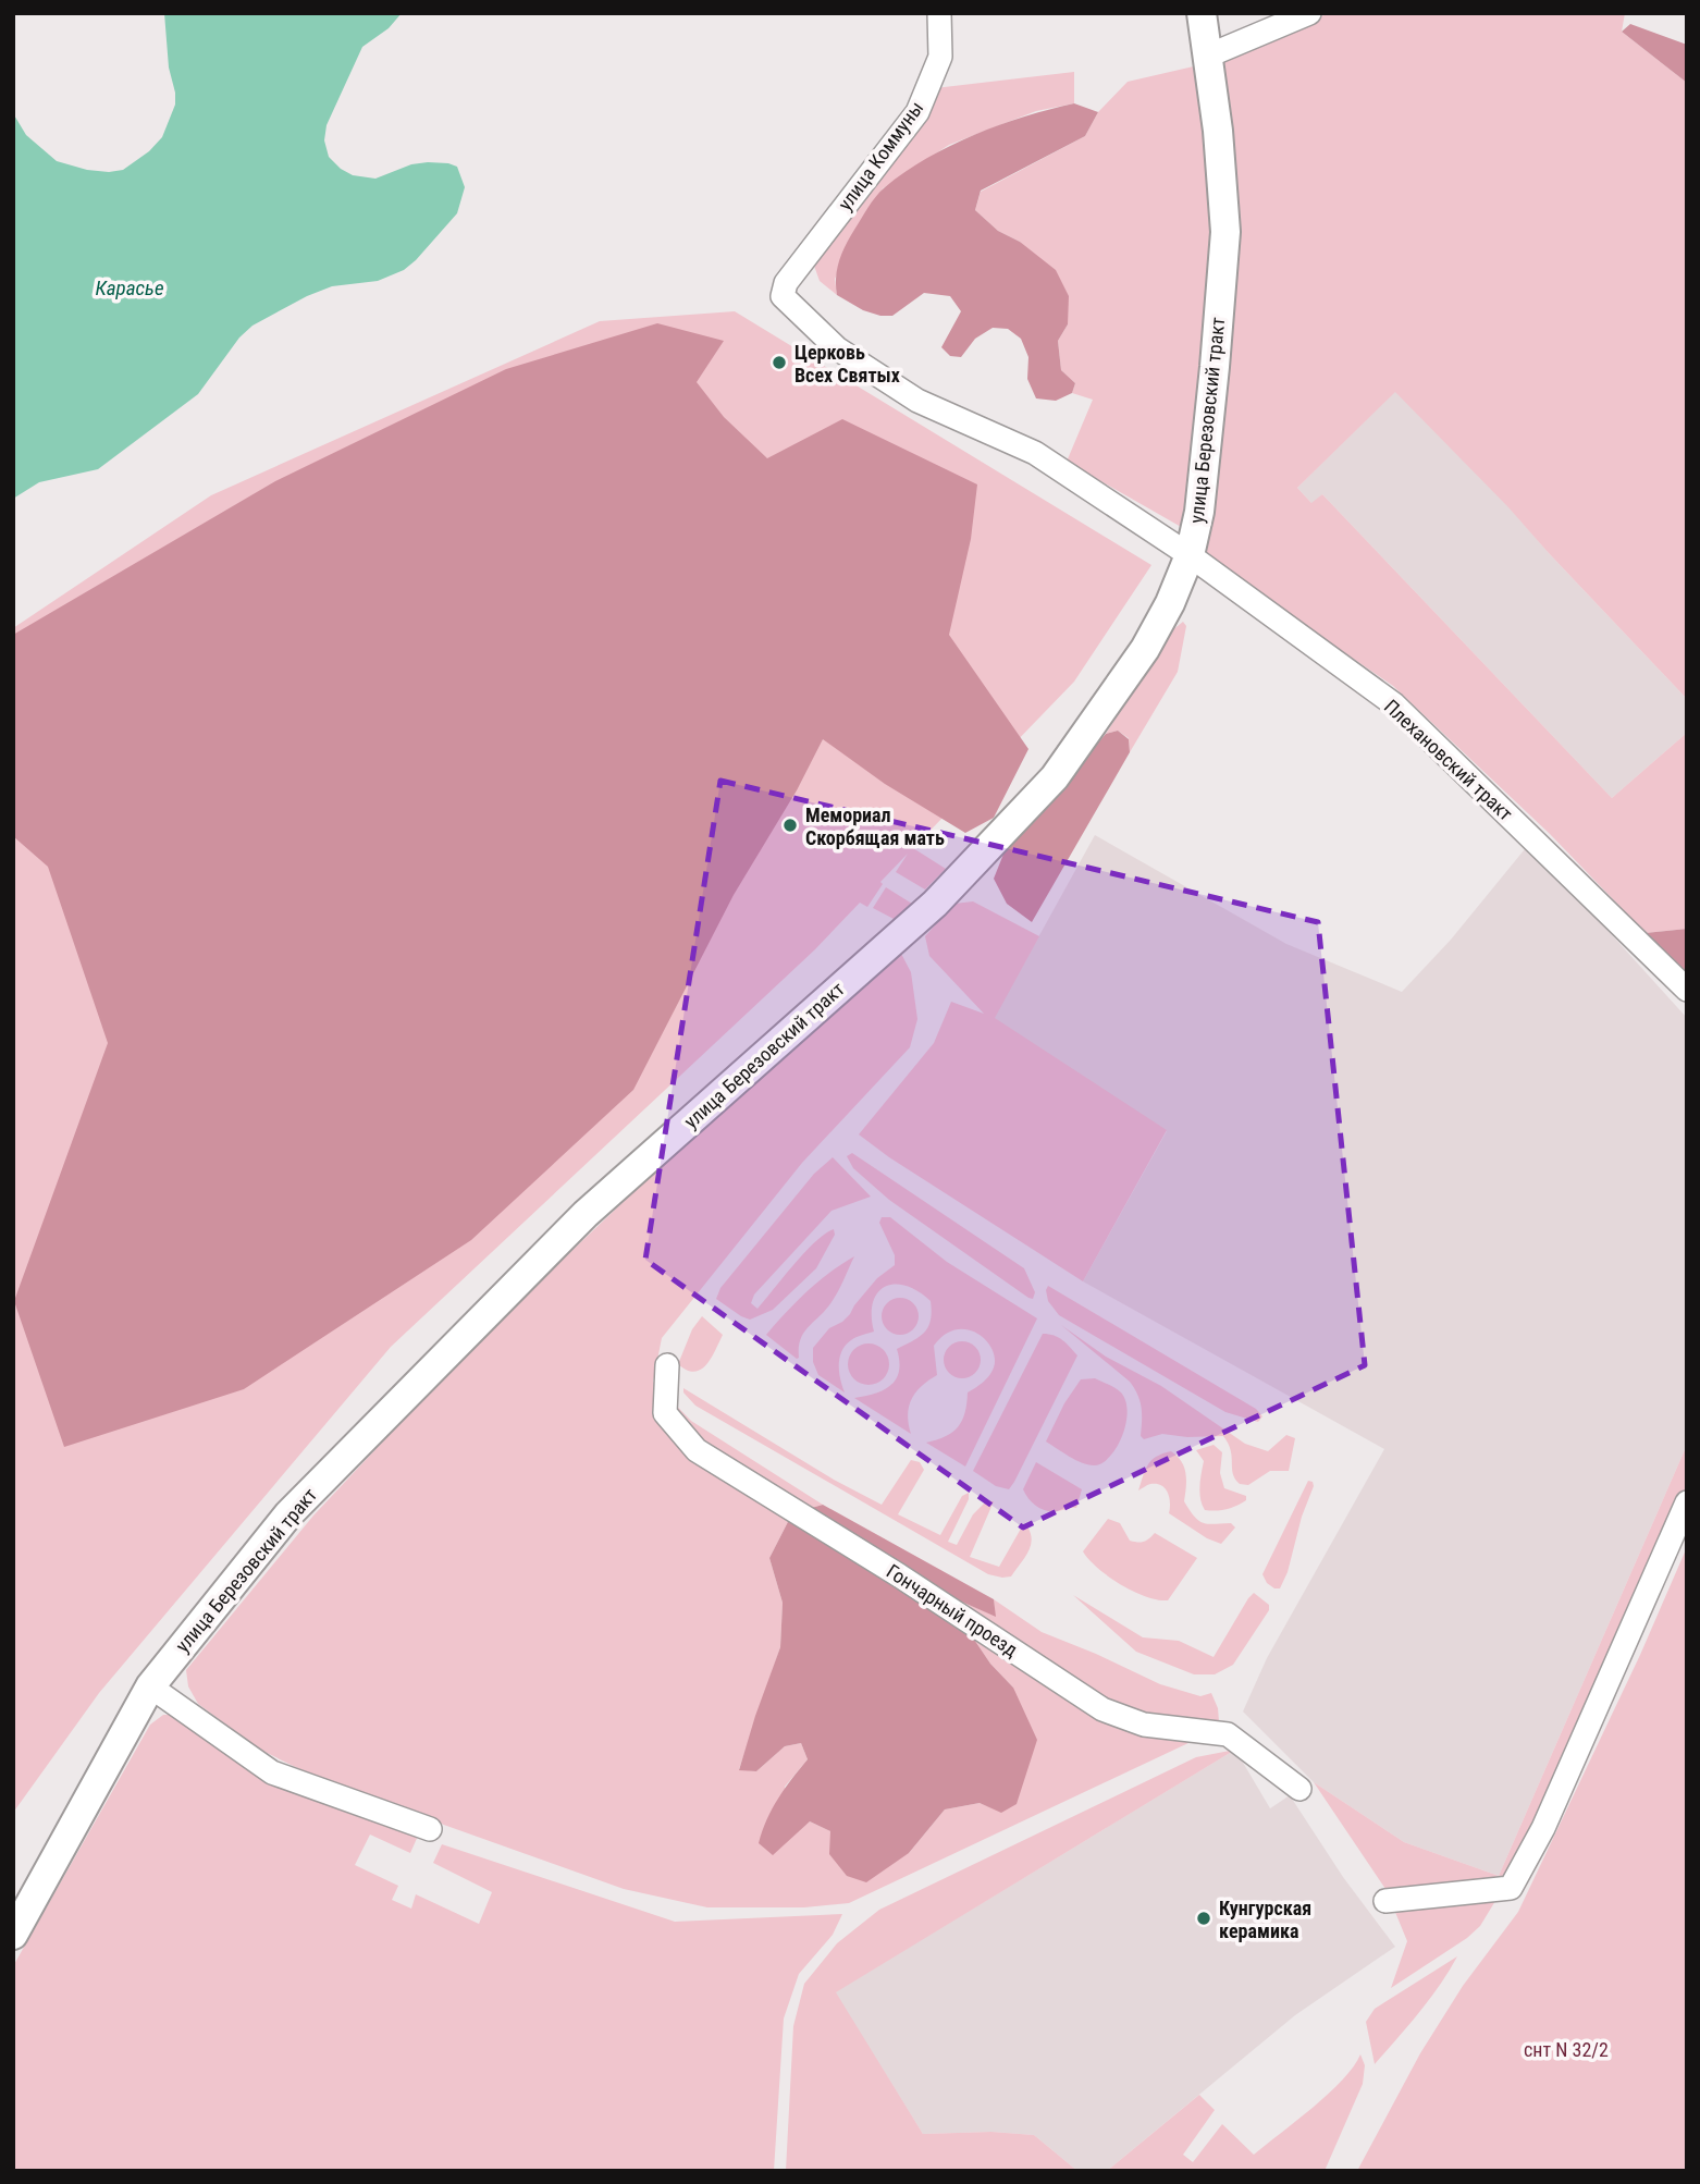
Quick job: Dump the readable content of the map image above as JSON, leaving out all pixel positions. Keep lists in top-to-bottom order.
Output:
{
  "streets": {
    "main road": ["улица Березовский тракт"],
    "street": ["улица Коммуны", "Плехановский тракт", "Гончарный проезд"]
  },
  "crossings": [
    ["улица Коммуны", "Плехановский тракт"],
    ["улица Березовский тракт", "Плехановский тракт"]
  ],
  "water": ["Карасье"],
  "parks": ["снт N 32/2"],
  "places": ["Церковь Всех Святых", "Мемориал Скорбящая мать", "Кунгурская керамика"]
}
